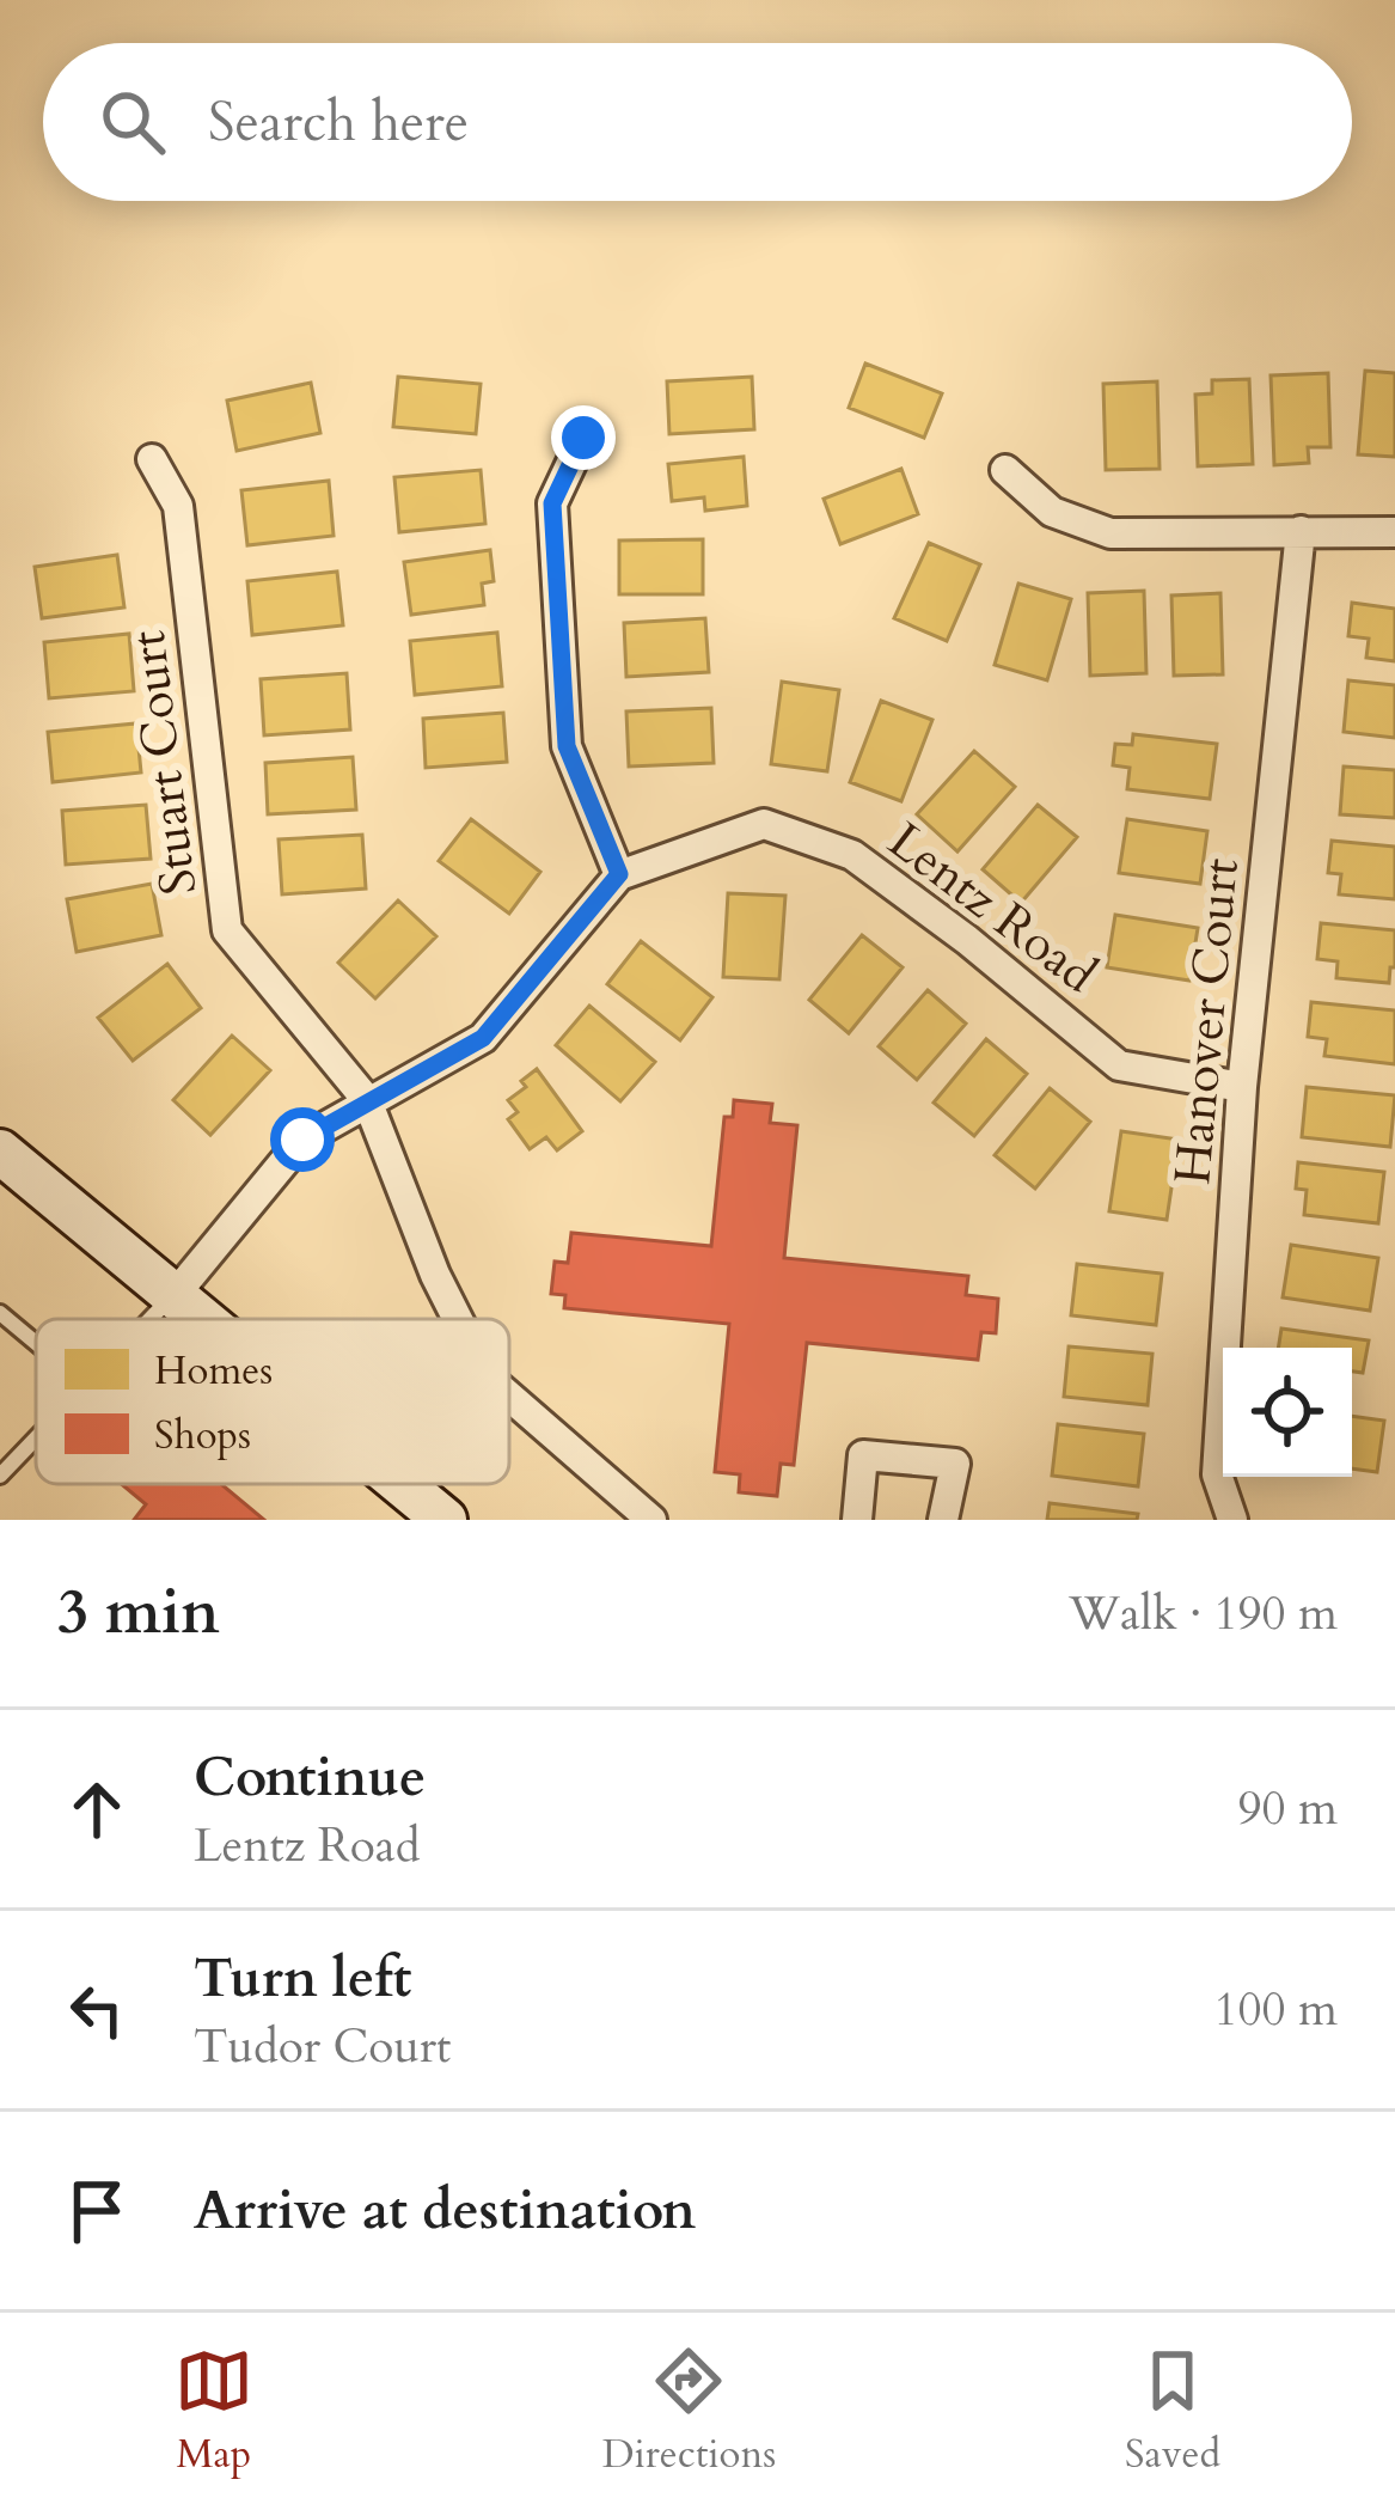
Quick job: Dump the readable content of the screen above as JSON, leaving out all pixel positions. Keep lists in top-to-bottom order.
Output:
{
  "streets": {
    "street": ["Stuart Court", "Lentz Road", "Hanover Court"]
  },
  "crossings": [
    ["Lentz Road", "Hanover Court"]
  ],
  "legend": ["Homes", "Shops"],
  "page": {
    "search": "Search here",
    "heading": ["3 min", "Walk · 190 m"],
    "list": [
      ["Continue", "Lentz Road", "90 m"],
      ["Turn left", "Tudor Court", "100 m"],
      "Arrive at destination"
    ],
    "nav": ["Map", "Directions", "Saved"]
  }
}
